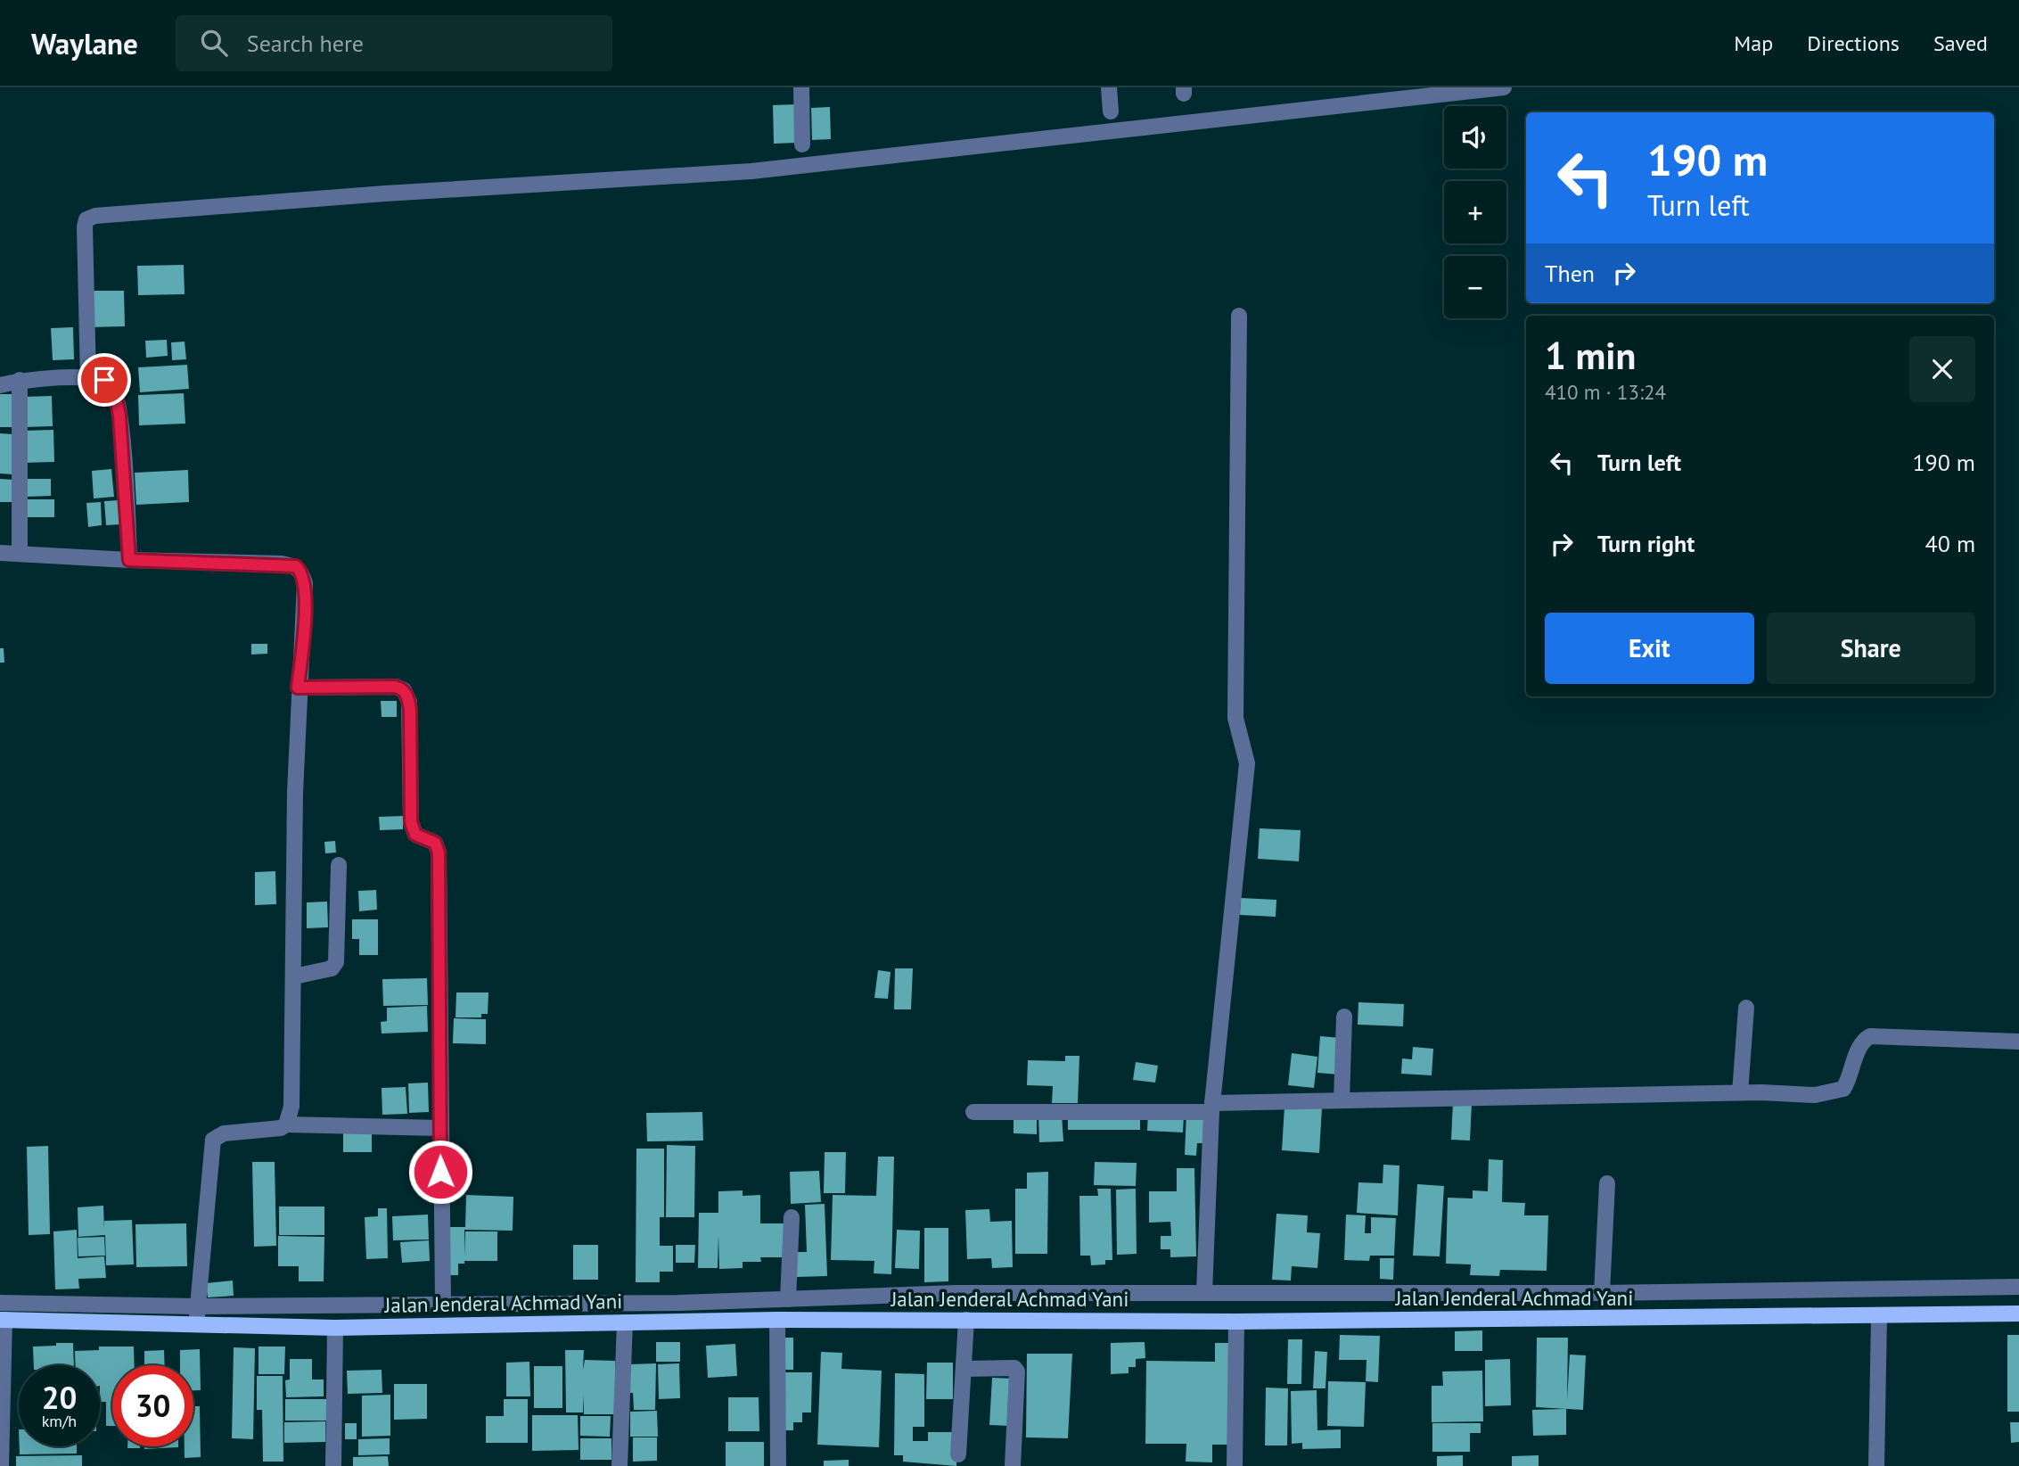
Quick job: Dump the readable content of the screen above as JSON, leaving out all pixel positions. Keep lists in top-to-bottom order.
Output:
{
  "streets": {
    "main road": ["Jalan Jenderal Achmad Yani"]
  },
  "page": {
    "header": "Waylane",
    "search": "Search here",
    "nav": ["Map", "Directions", "Saved"],
    "map_buttons": ["+", "−"],
    "turn": ["190 m", "Turn left"],
    "then": "Then",
    "heading": ["1 min", "410 m · 13:24"],
    "list": [
      {
        "name": "Turn left",
        "value": "190 m"
      },
      {
        "name": "Turn right",
        "value": "40 m"
      }
    ],
    "buttons": ["Exit", "Share"],
    "speed": "20 km/h",
    "limit": "30"
  }
}
